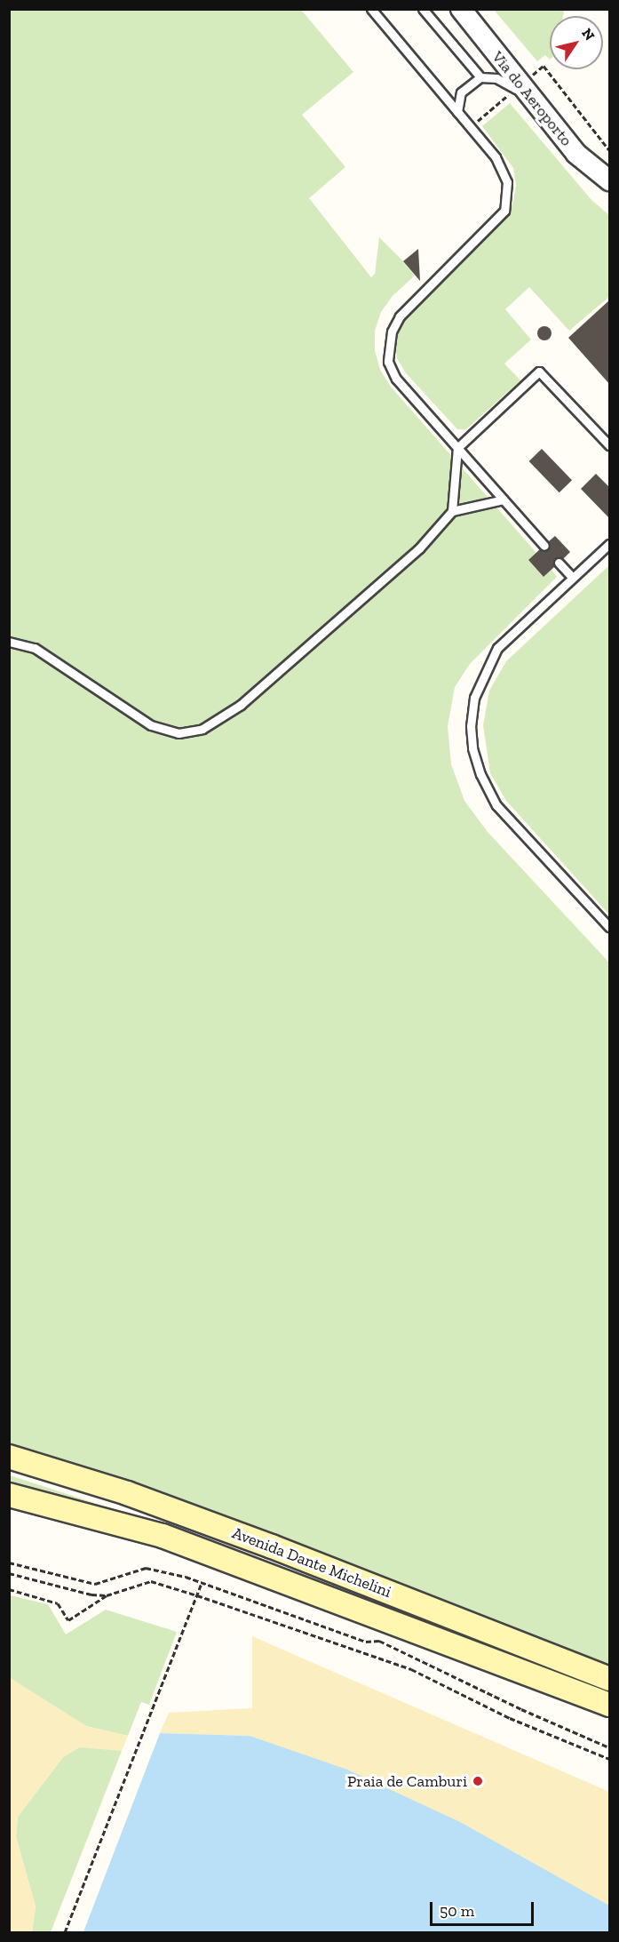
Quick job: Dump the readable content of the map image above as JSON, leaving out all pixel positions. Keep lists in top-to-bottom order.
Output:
{
  "streets": {
    "main road": ["Avenida Dante Michelini"],
    "street": ["Via do Aeroporto"]
  },
  "places": ["Praia de Camburi"],
  "scale_bar": "50 m",
  "north": "top right"
}
